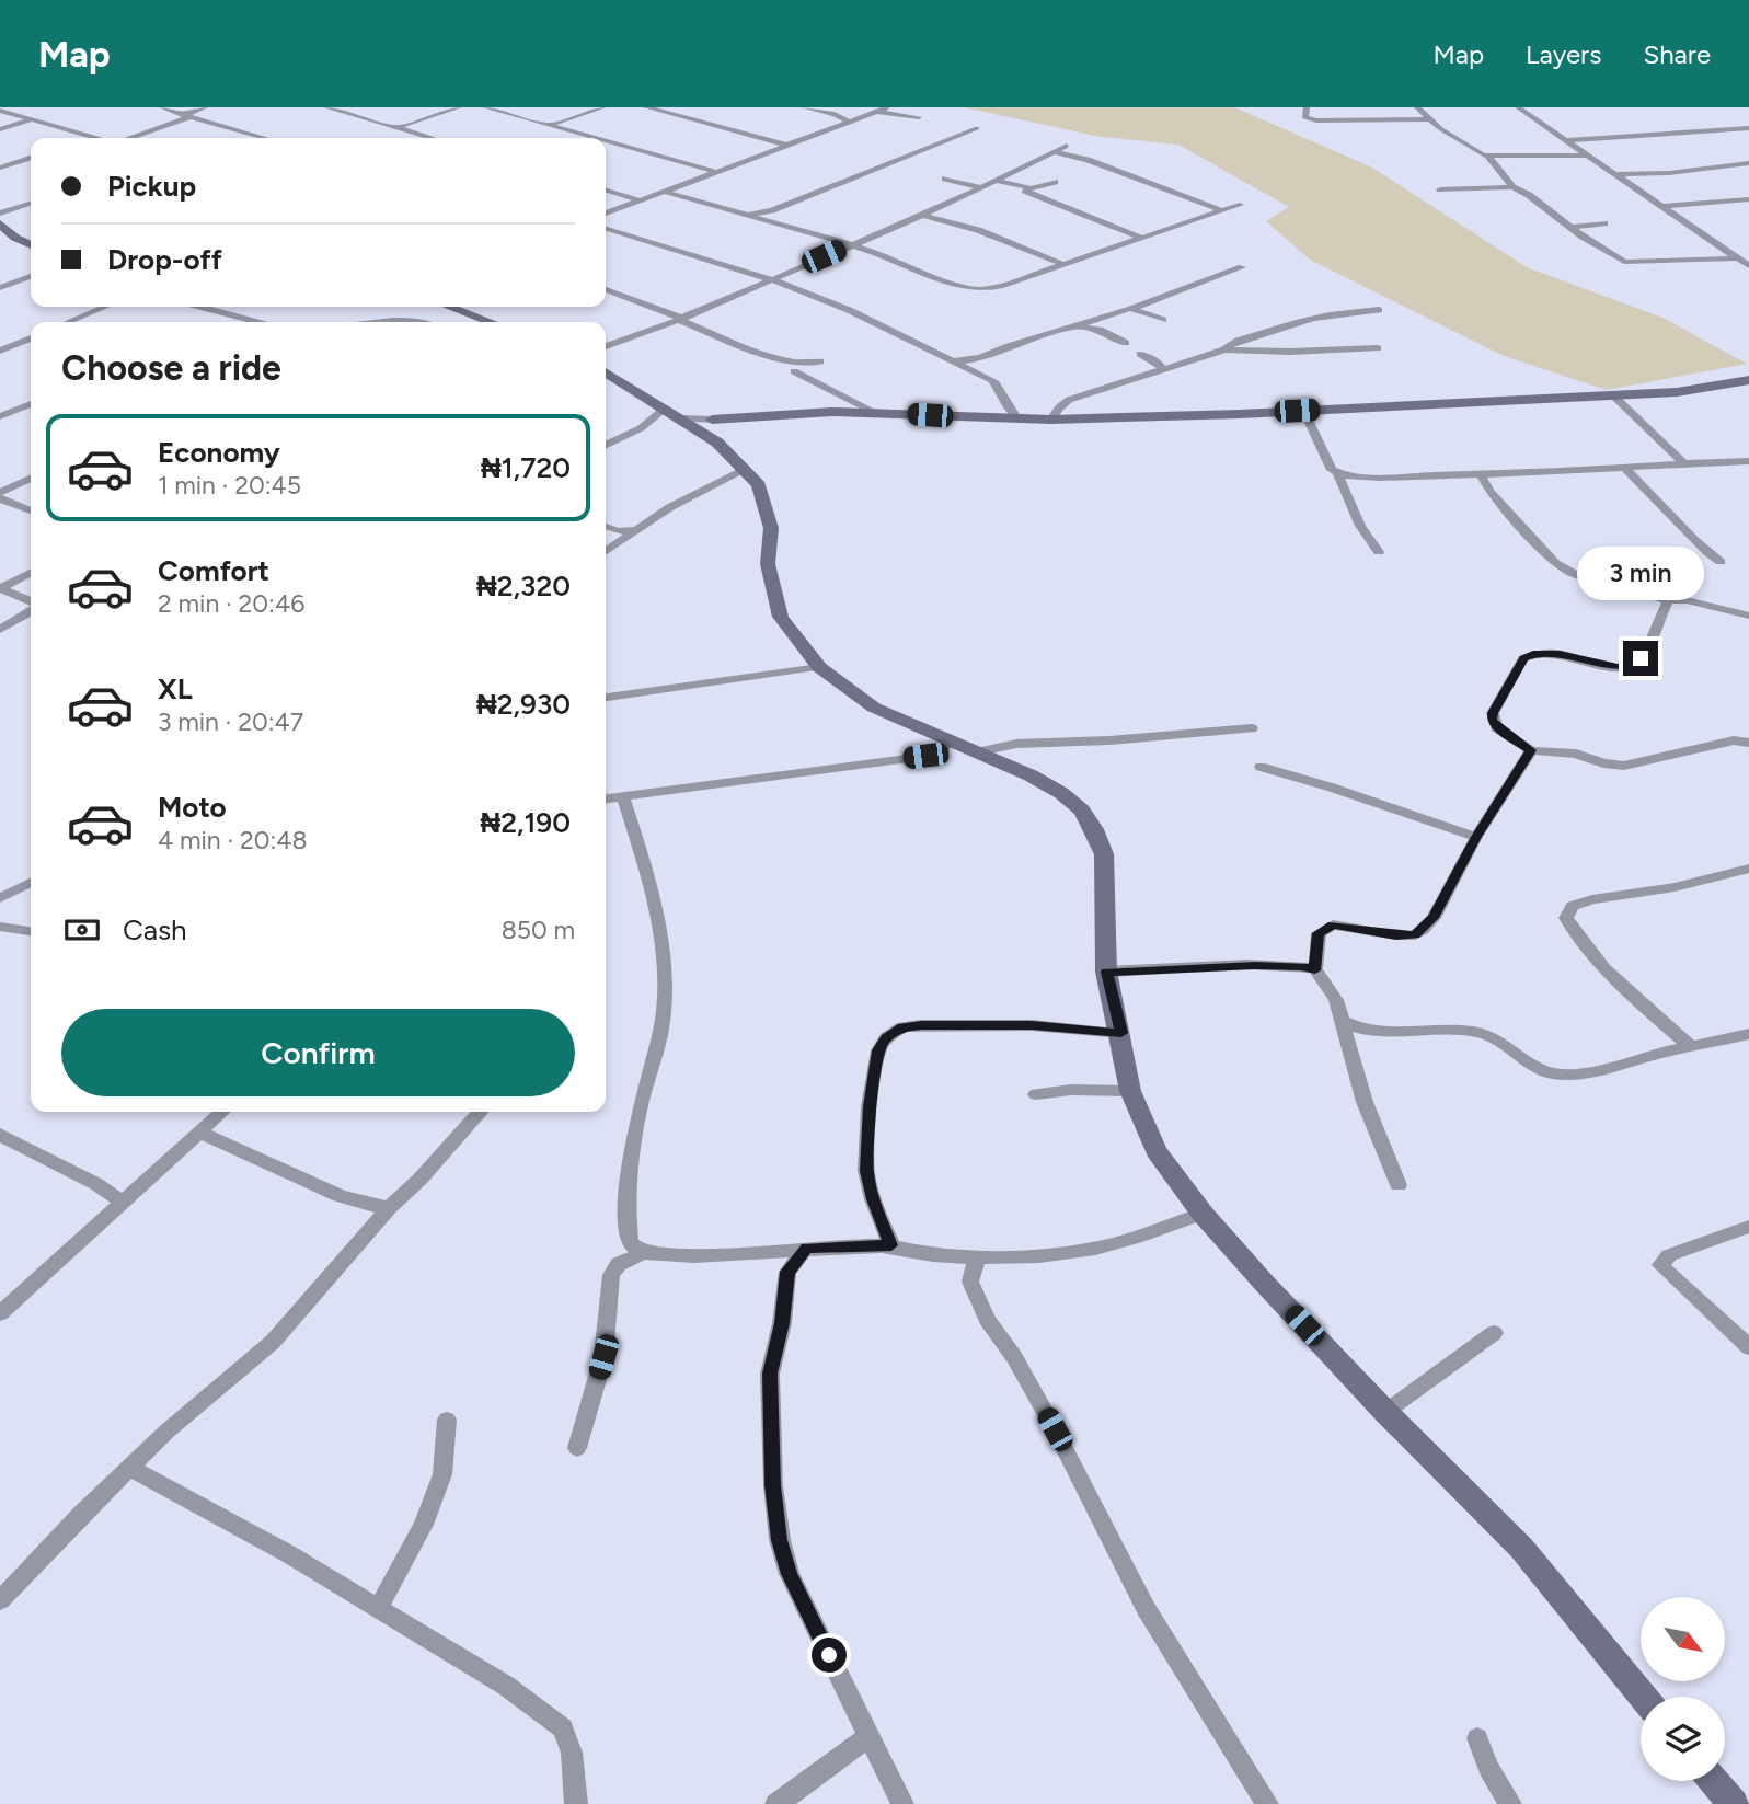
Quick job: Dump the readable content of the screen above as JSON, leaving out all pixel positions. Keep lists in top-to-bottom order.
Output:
{
  "north": "bottom right",
  "page": {
    "header": "Map",
    "nav": ["Map", "Layers", "Share"],
    "banner": ["Pickup", "Drop-off"],
    "heading": "Choose a ride",
    "list": [
      {
        "name": "Economy",
        "note": "1 min · 20:45",
        "value": "₦1,720"
      },
      {
        "name": "Comfort",
        "note": "2 min · 20:46",
        "value": "₦2,320"
      },
      {
        "name": "XL",
        "note": "3 min · 20:47",
        "value": "₦2,930"
      },
      {
        "name": "Moto",
        "note": "4 min · 20:48",
        "value": "₦2,190"
      }
    ],
    "bubble": "3 min",
    "pay": ["Cash", "850 m"],
    "buttons": "Confirm"
  }
}
